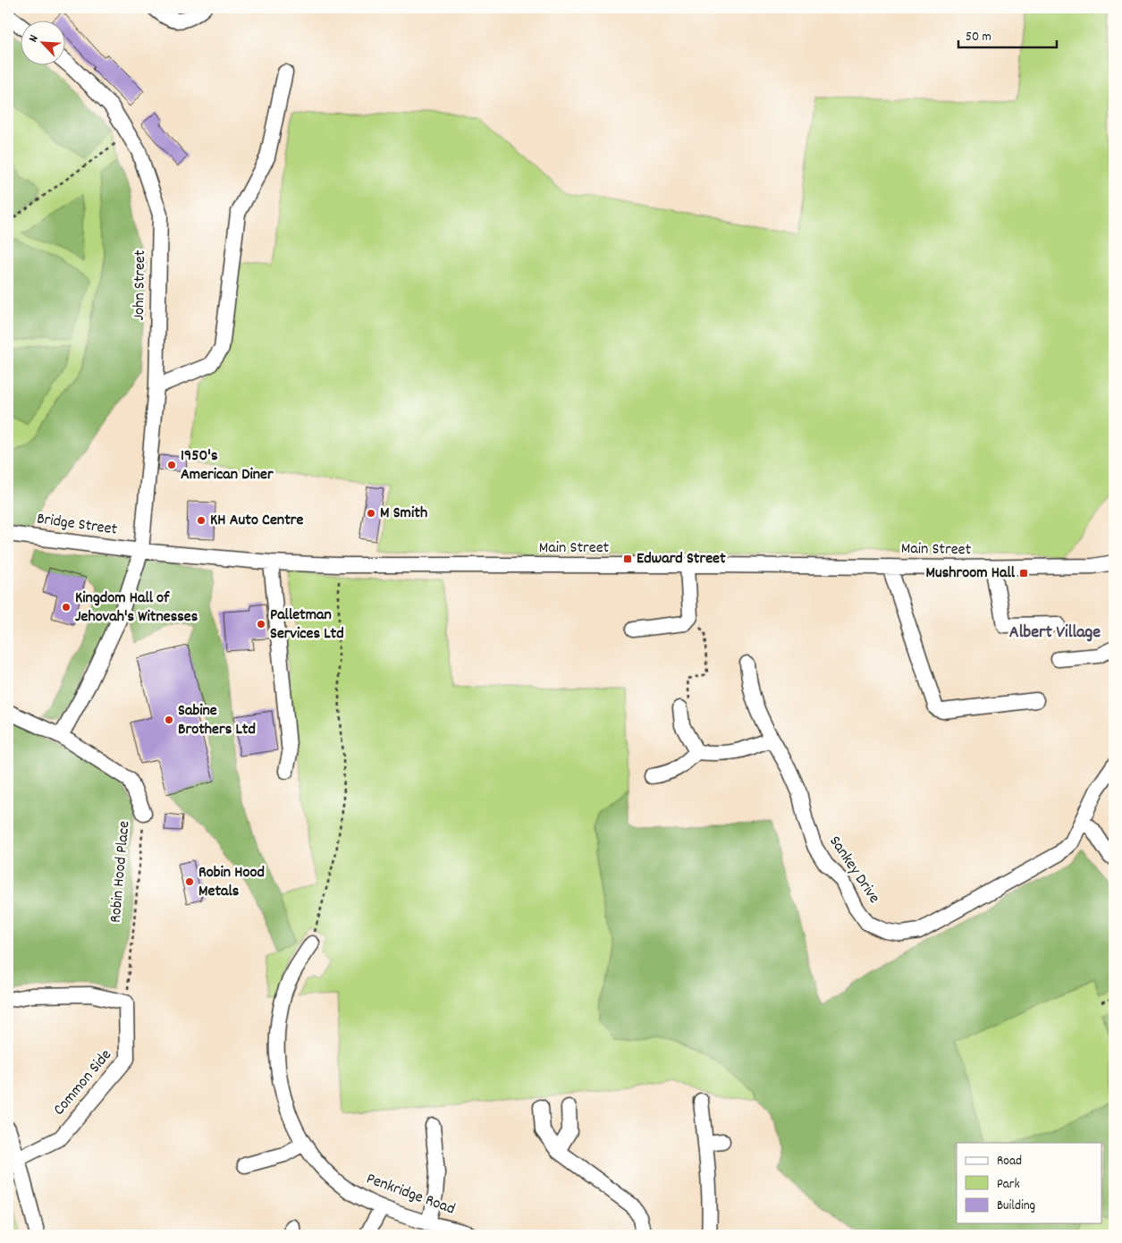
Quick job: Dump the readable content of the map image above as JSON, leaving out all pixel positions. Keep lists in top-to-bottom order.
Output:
{
  "streets": {
    "street": [
      "John Street",
      "Bridge Street",
      "Main Street",
      "Sankey Drive",
      "Robin Hood Place",
      "Common Side",
      "Penkridge Road"
    ]
  },
  "crossings": [
    ["John Street", "Bridge Street"],
    ["John Street", "Main Street"],
    ["John Street", "Robin Hood Place"],
    ["Bridge Street", "Main Street"],
    ["Robin Hood Place", "Common Side"]
  ],
  "districts": ["Albert Village"],
  "places": {
    "other": [
      "1950's American Diner",
      "M Smith",
      "KH Auto Centre",
      "Kingdom Hall of Jehovah's Witnesses",
      "Palletman Services Ltd",
      "Sabine Brothers Ltd",
      "Robin Hood Metals"
    ],
    "transit": ["Edward Street", "Mushroom Hall"]
  },
  "legend": ["Road", "Park", "Building"],
  "scale_bar": "50 m",
  "north": "top left"
}
